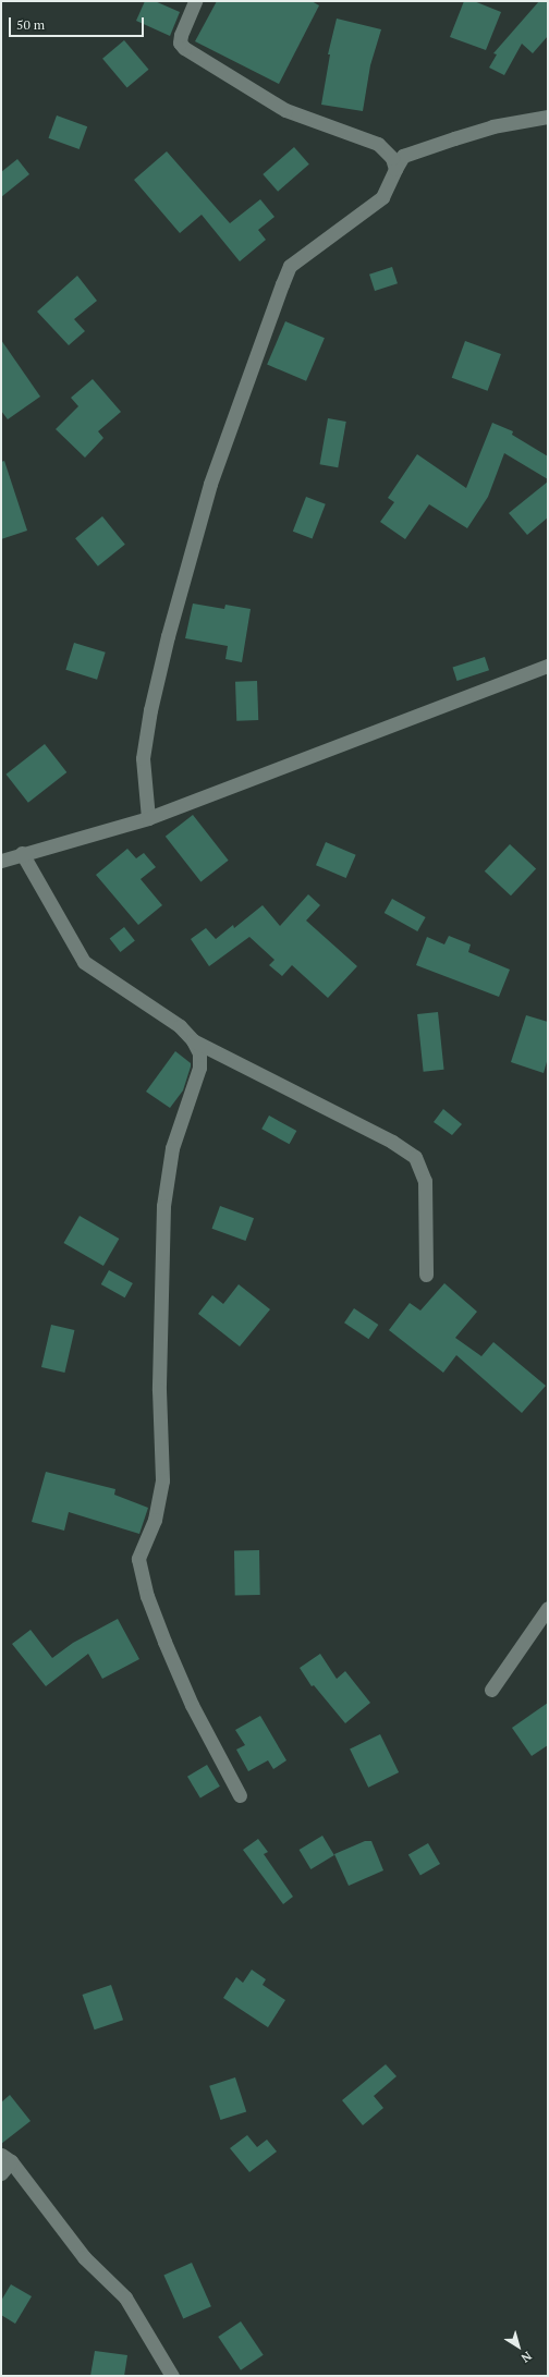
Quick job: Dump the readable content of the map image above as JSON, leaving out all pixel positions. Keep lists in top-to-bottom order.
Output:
{
  "scale_bar": "50 m",
  "north": "bottom right"
}
